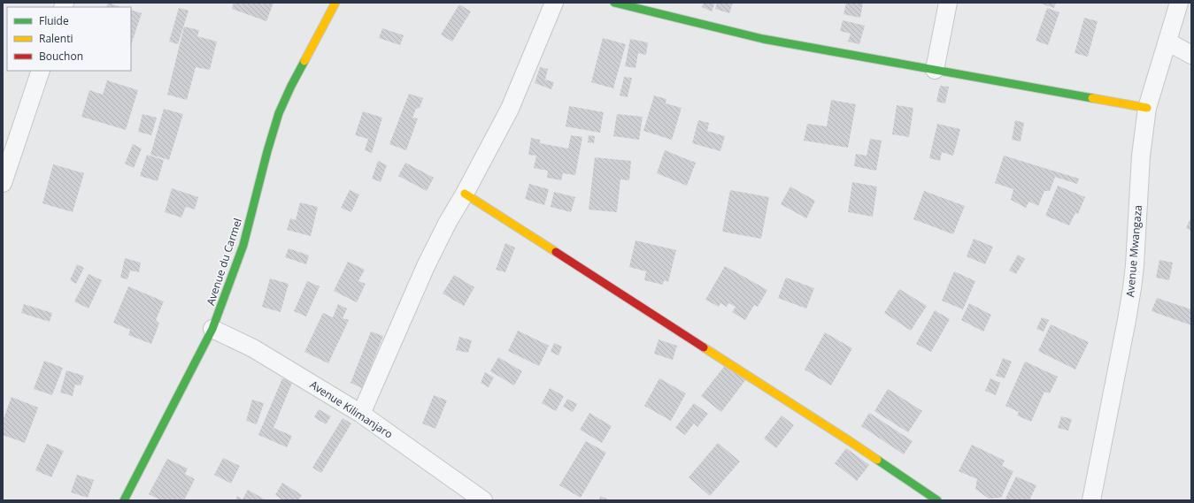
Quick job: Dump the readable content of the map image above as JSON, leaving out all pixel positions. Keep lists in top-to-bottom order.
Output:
{
  "streets": {
    "street": ["Avenue Mwangaza", "Avenue du Carmel", "Avenue Kilimanjaro"]
  },
  "crossings": [
    ["Avenue du Carmel", "Avenue Kilimanjaro"]
  ],
  "legend": ["Fluide", "Ralenti", "Bouchon"]
}
